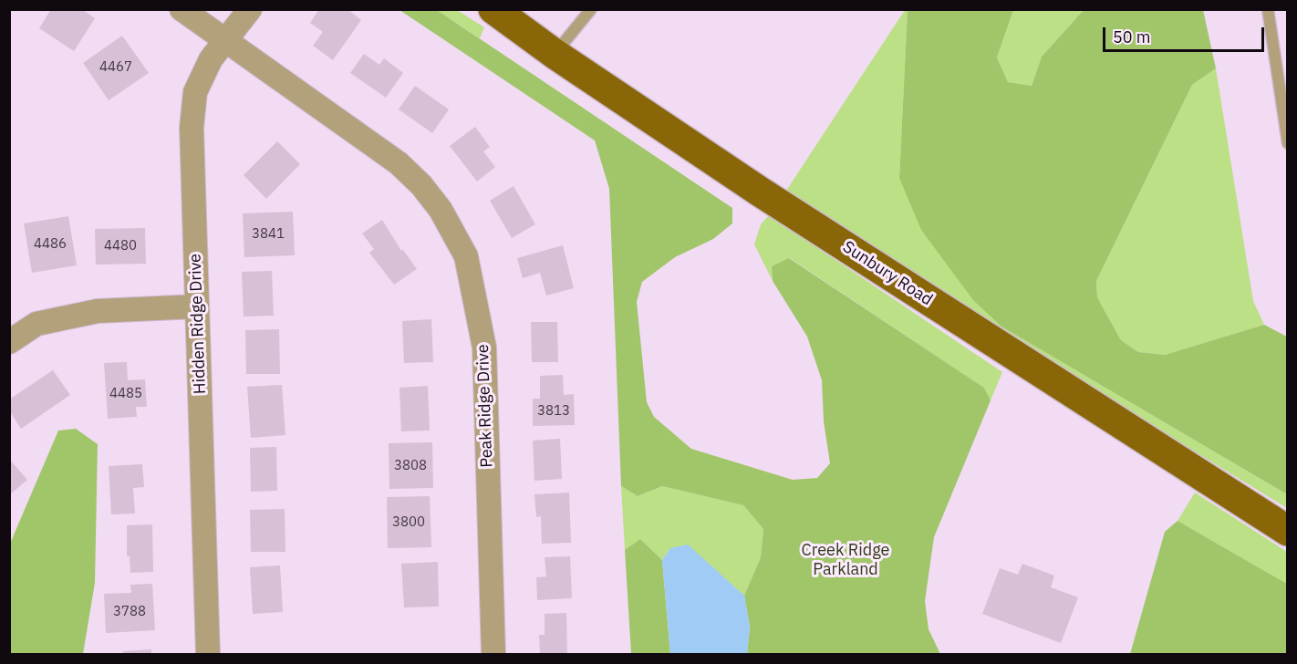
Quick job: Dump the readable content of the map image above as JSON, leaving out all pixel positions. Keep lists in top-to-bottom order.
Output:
{
  "streets": {
    "main road": ["Sunbury Road"],
    "street": ["Hidden Ridge Drive", "Peak Ridge Drive"]
  },
  "crossings": [
    ["Hidden Ridge Drive", "Peak Ridge Drive"]
  ],
  "parks": ["Creek Ridge Parkland"],
  "house_numbers": [
    "4467",
    "3841",
    "4486",
    "4480",
    "4485",
    "3813",
    "3808",
    "3800",
    "3788"
  ],
  "scale_bar": "50 m"
}
